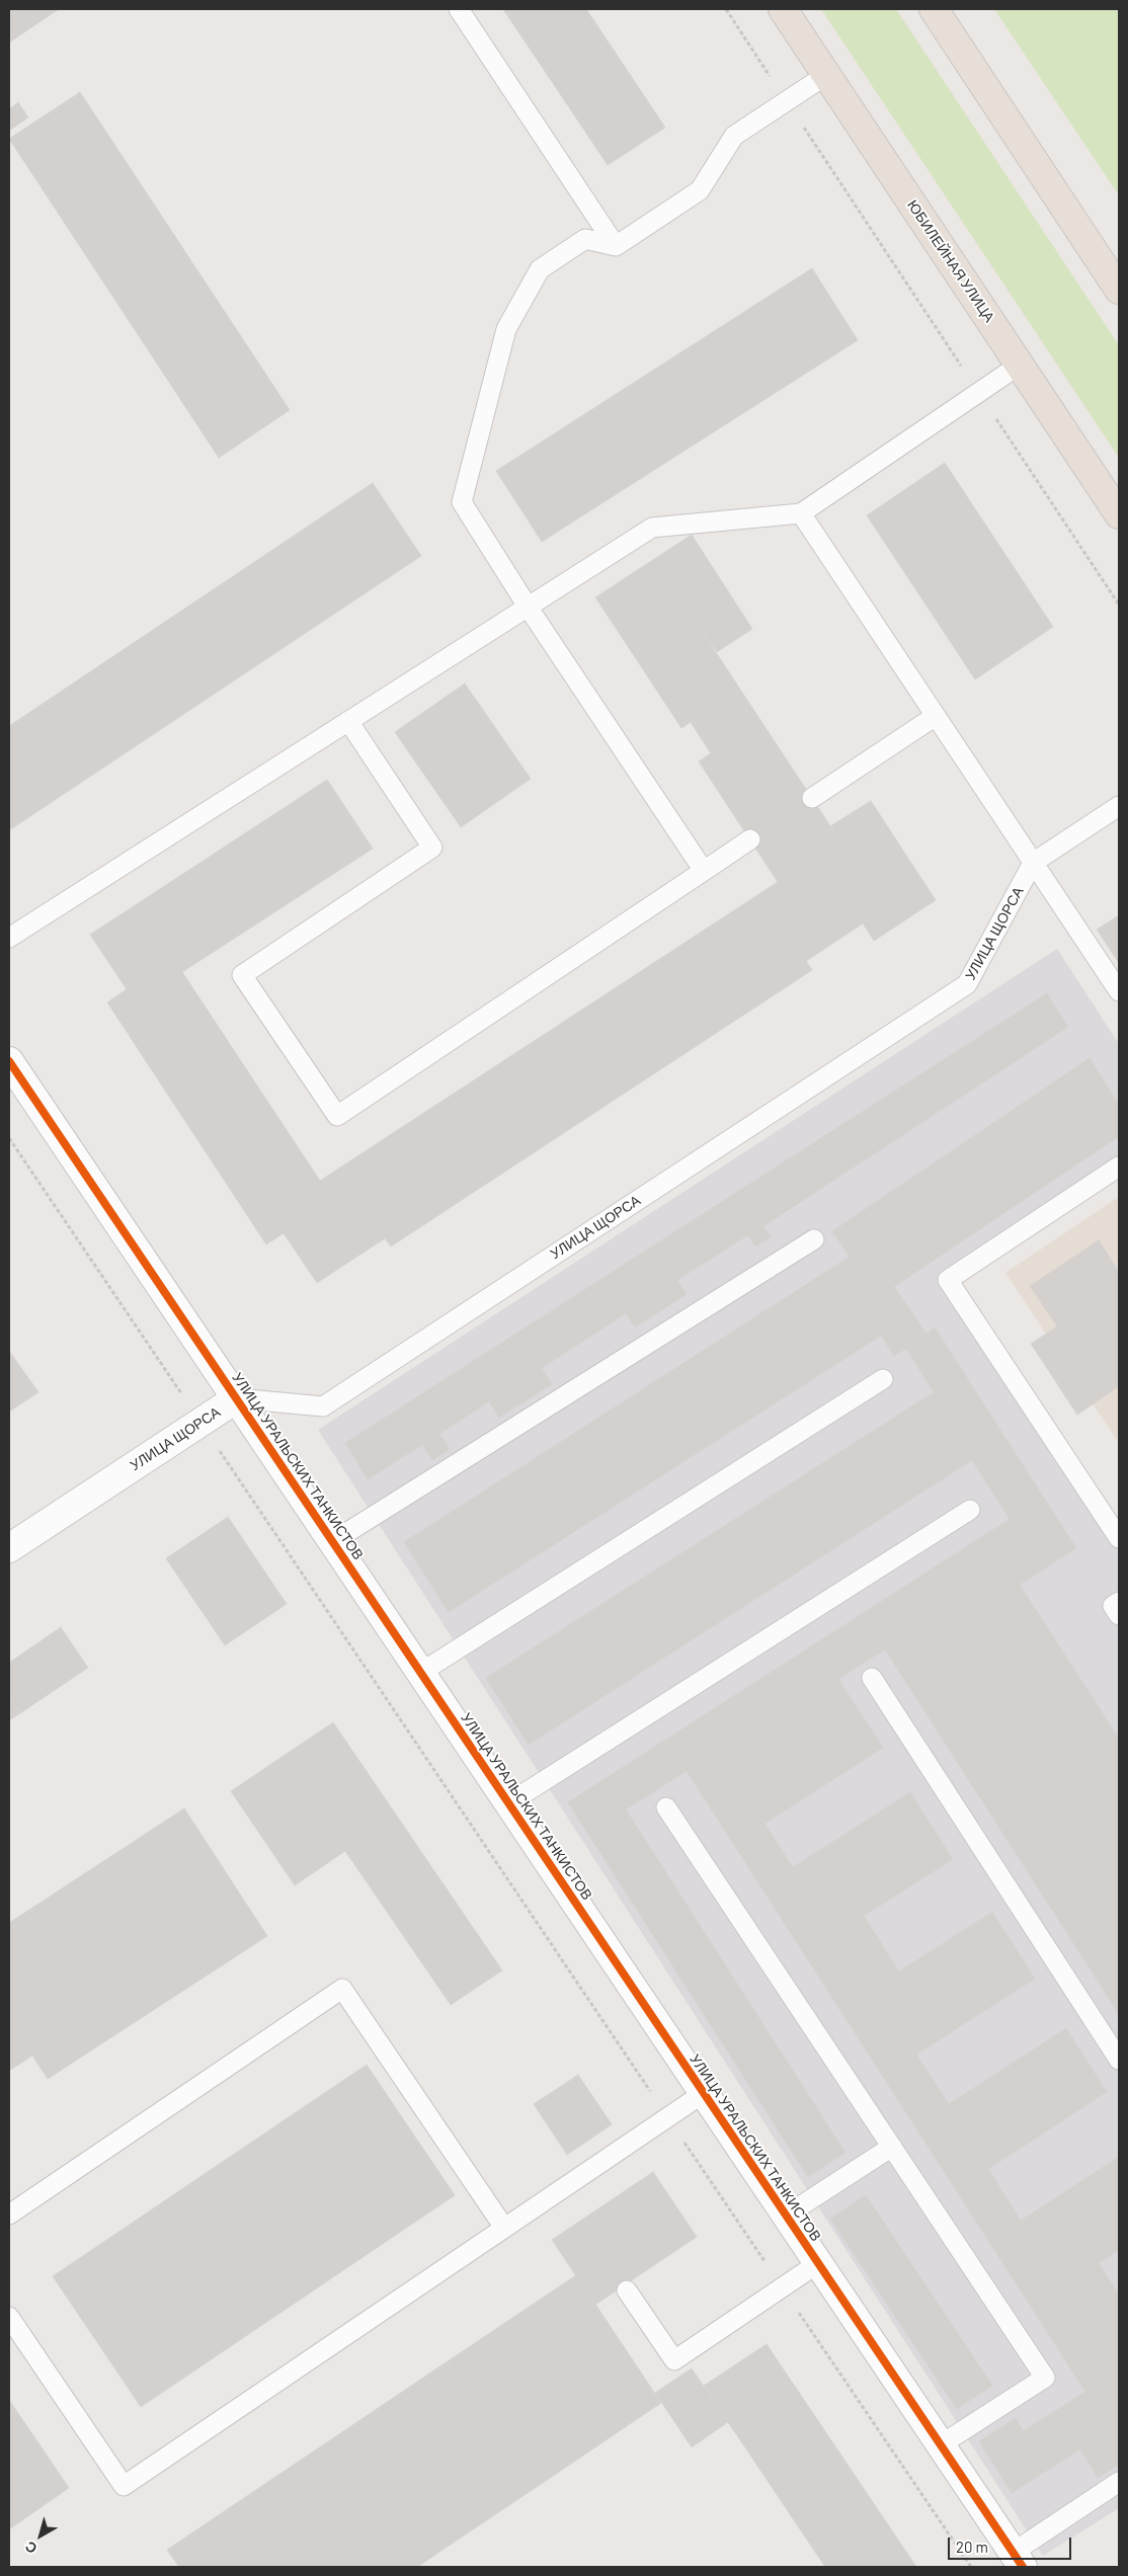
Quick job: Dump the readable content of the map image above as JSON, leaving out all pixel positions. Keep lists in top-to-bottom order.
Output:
{
  "streets": {
    "main road": ["ЮБИЛЕЙНАЯ УЛИЦА"],
    "street": ["УЛИЦА ЩОРСА", "УЛИЦА УРАЛЬСКИХ ТАНКИСТОВ"]
  },
  "crossings": [
    ["УЛИЦА ЩОРСА", "УЛИЦА УРАЛЬСКИХ ТАНКИСТОВ"]
  ],
  "scale_bar": "20 m",
  "north": "bottom left"
}
